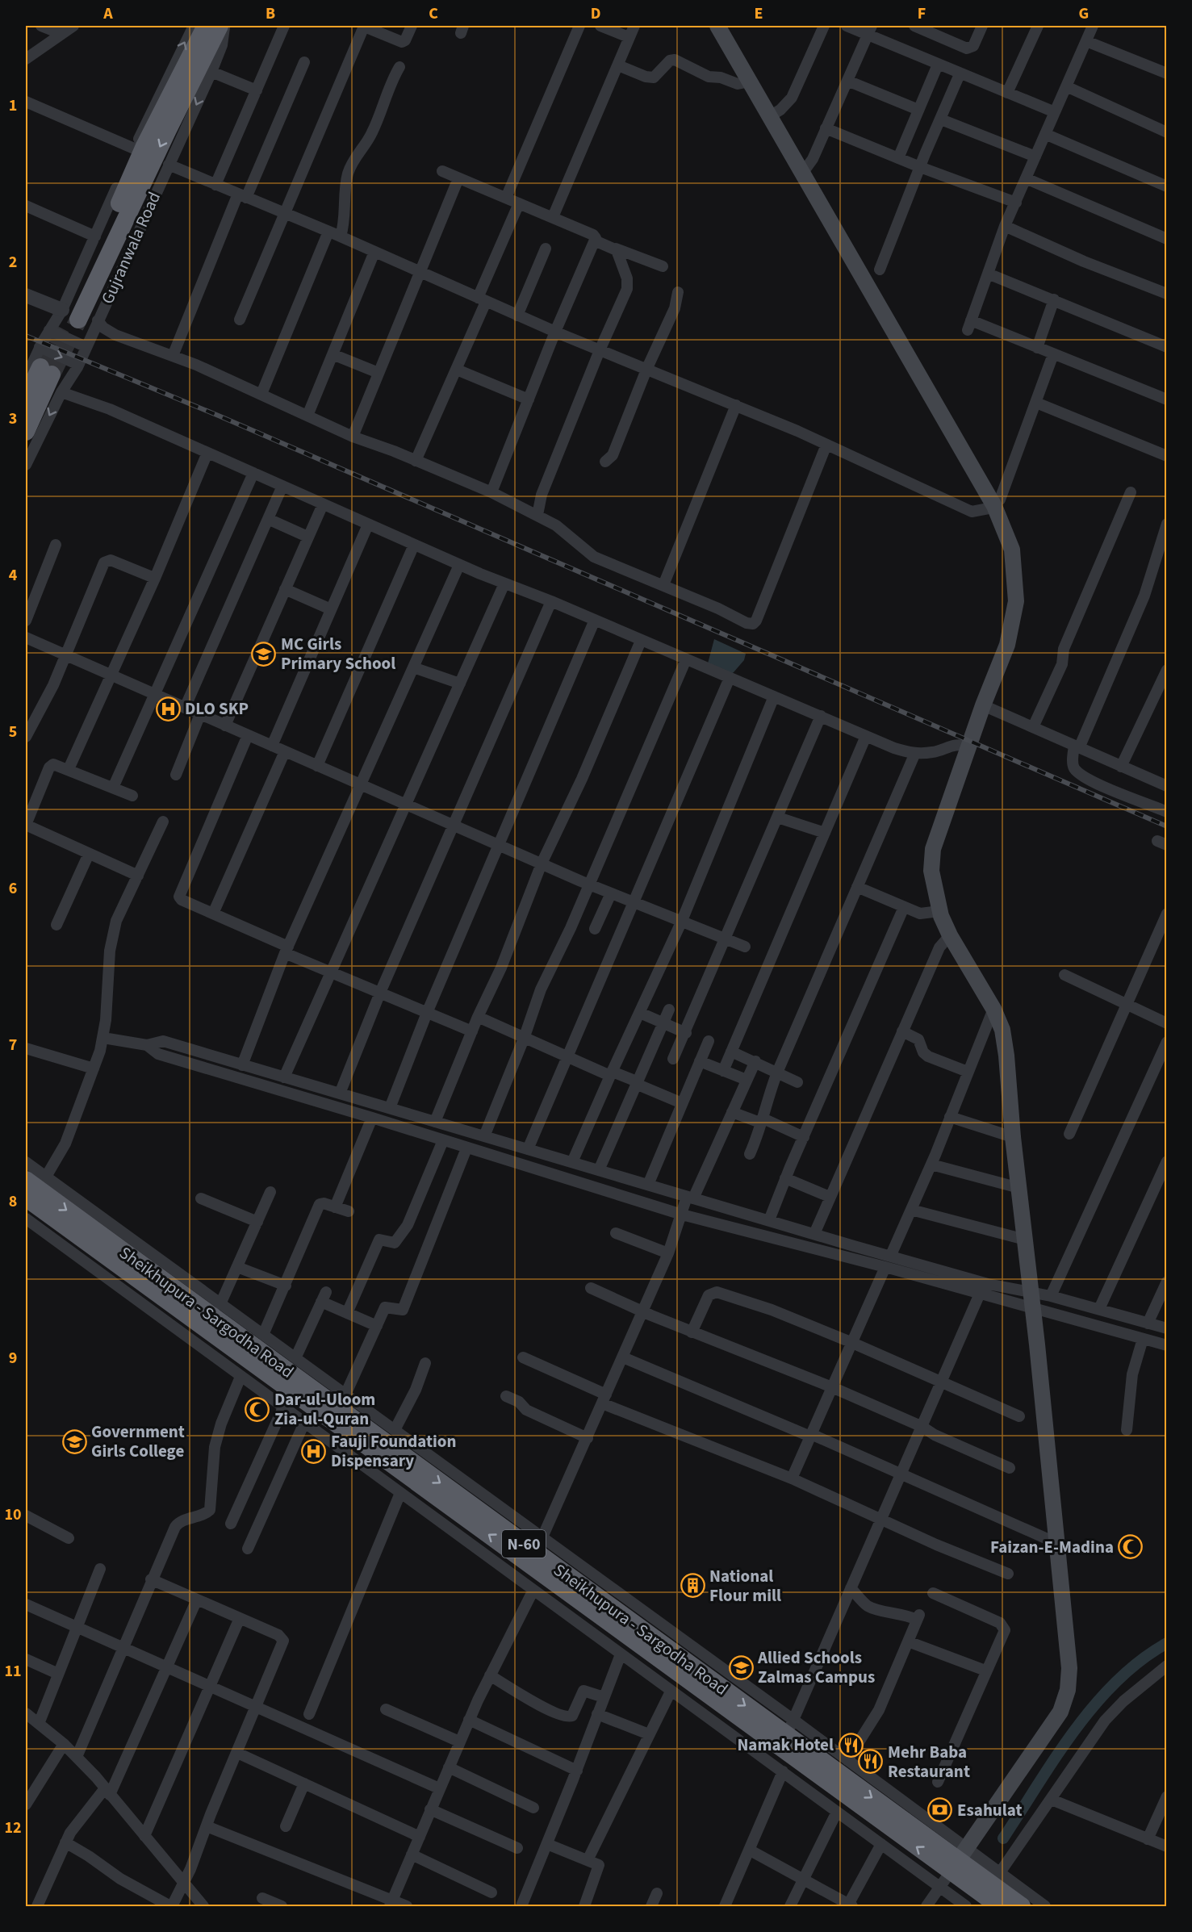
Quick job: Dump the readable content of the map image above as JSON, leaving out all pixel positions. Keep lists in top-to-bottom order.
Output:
{
  "streets": {
    "highway": ["Gujranwala Road", "Sheikhupura - Sargodha Road", "N-60"]
  },
  "places": {
    "school or university": ["MC Girls Primary School", "Government Girls College", "Allied Schools Zalmas Campus"],
    "hospital": ["DLO SKP", "Fauji Foundation Dispensary"],
    "mosque": ["Dar-ul-Uloom Zia-ul-Quran", "Faizan-E-Madina"],
    "building": ["National Flour mill"],
    "restaurant": ["Namak Hotel", "Mehr Baba Restaurant"],
    "bank": ["Esahulat"]
  },
  "grid": {
    "columns": [
      "A",
      "B",
      "C",
      "D",
      "E",
      "F",
      "G"
    ],
    "rows": [
      "1",
      "2",
      "3",
      "4",
      "5",
      "6",
      "7",
      "8",
      "9",
      "10",
      "11",
      "12"
    ]
  }
}
